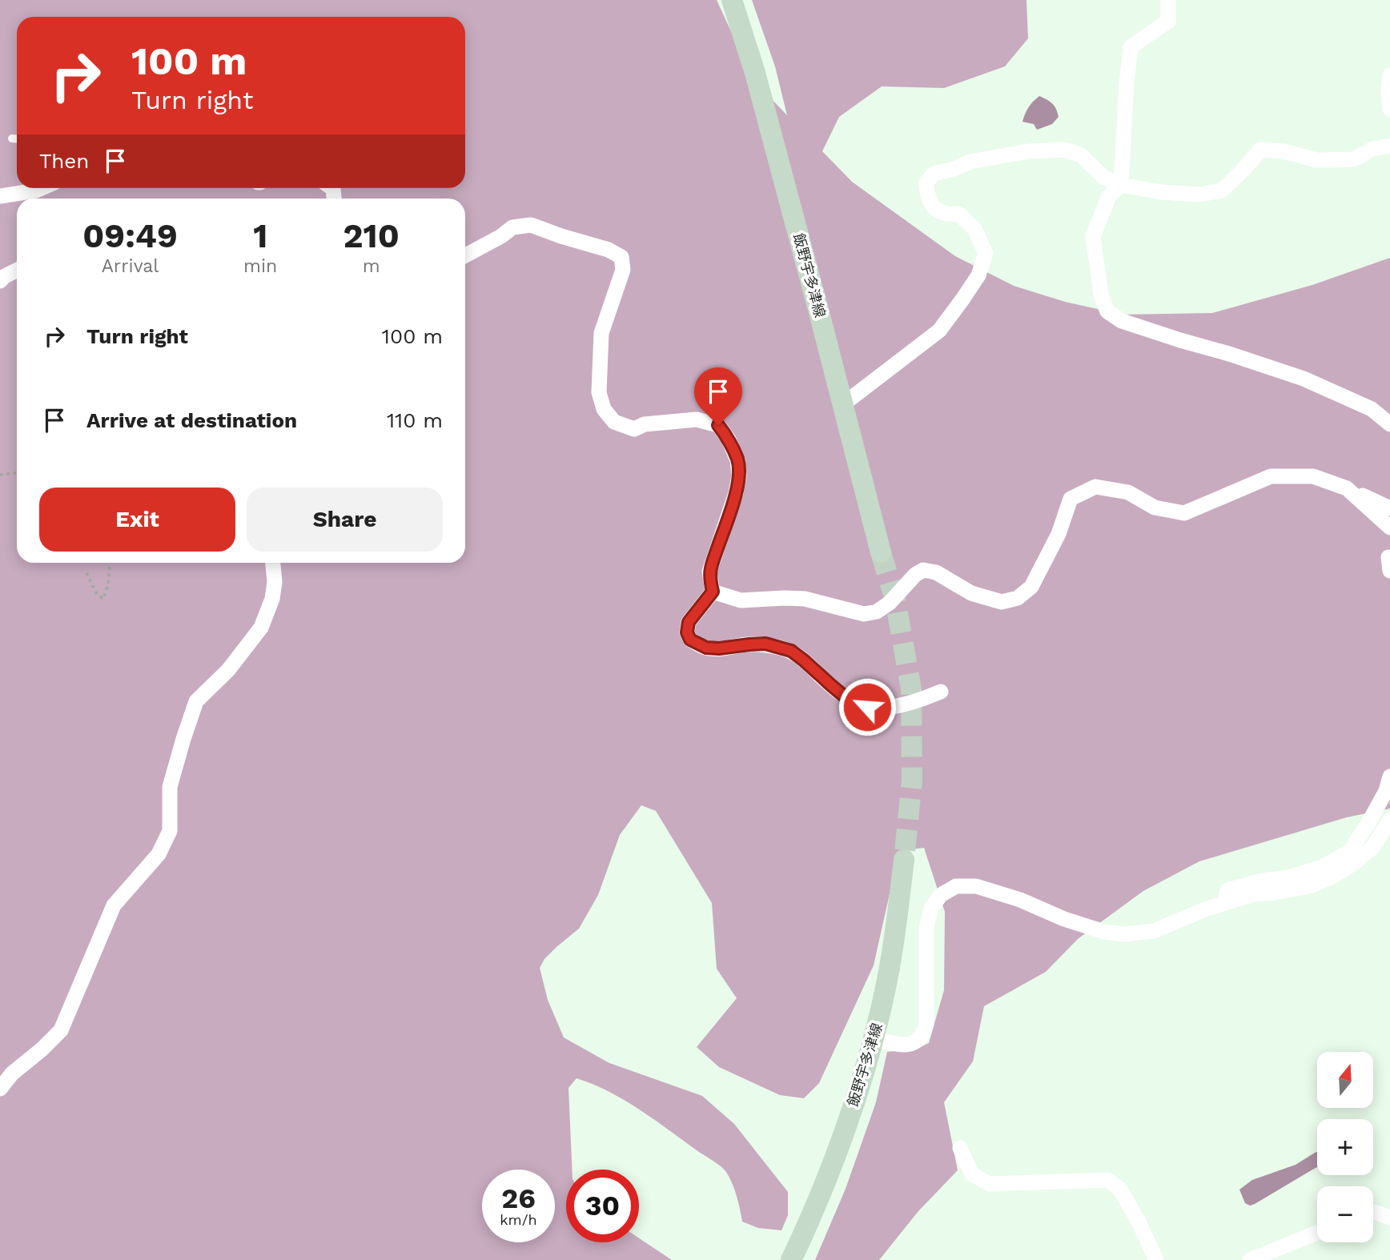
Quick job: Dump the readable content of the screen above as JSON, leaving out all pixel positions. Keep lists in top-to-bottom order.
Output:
{
  "streets": {
    "main road": ["飯野宇多津線"]
  },
  "north": "top",
  "page": {
    "turn": ["100 m", "Turn right"],
    "then": "Then",
    "eta": [
      "09:49",
      "Arrival",
      "1",
      "min",
      "210",
      "m"
    ],
    "list": [
      {
        "name": "Turn right",
        "value": "100 m"
      },
      {
        "name": "Arrive at destination",
        "value": "110 m"
      }
    ],
    "buttons": ["Exit", "Share"],
    "map_buttons": ["+", "−"],
    "speed": "26 km/h",
    "limit": "30"
  }
}
